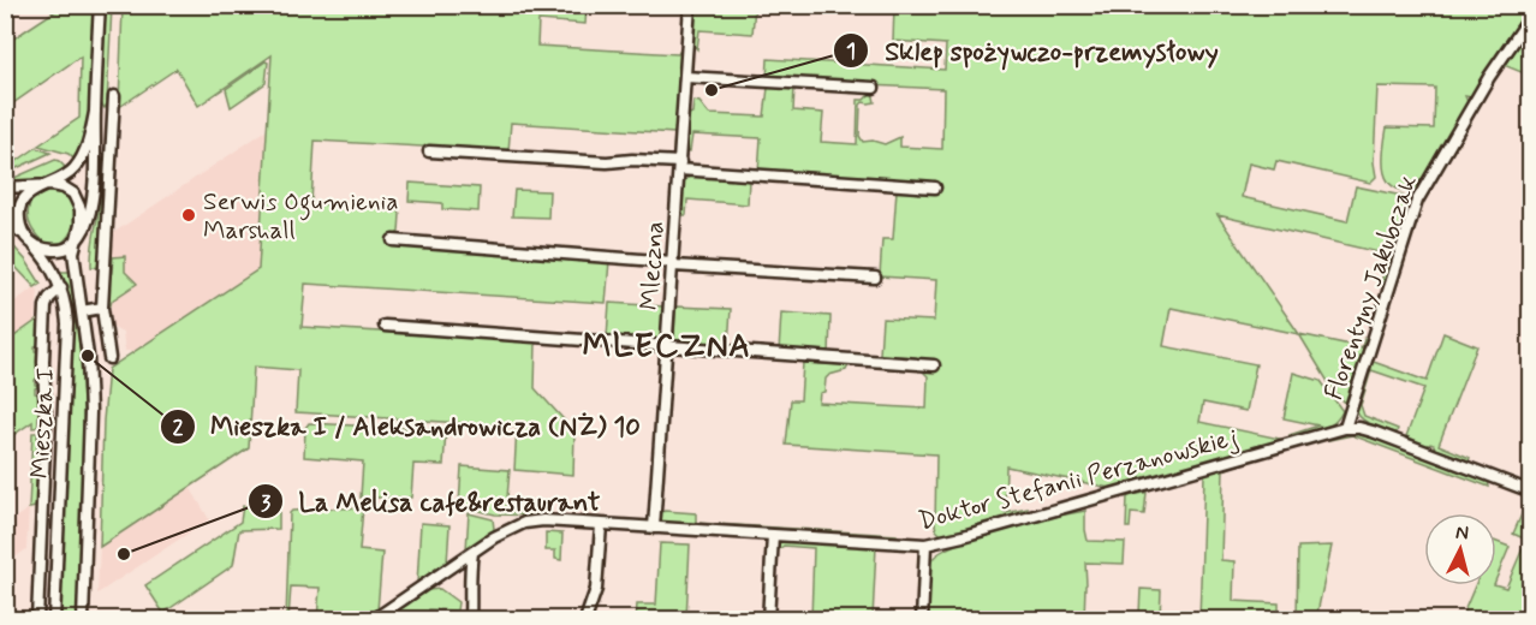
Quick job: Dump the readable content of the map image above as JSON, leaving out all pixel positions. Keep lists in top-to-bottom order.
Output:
{
  "streets": {
    "street": [
      "Mleczna",
      "Florentyny Jakubczak",
      "Mieszka I",
      "Doktor Stefanii Perzanowskiej"
    ]
  },
  "crossings": [
    ["Mleczna", "Doktor Stefanii Perzanowskiej"],
    ["Florentyny Jakubczak", "Doktor Stefanii Perzanowskiej"]
  ],
  "districts": ["MLECZNA"],
  "places": [
    "Sklep spożywczo-przemysłowy",
    "Serwis Ogumienia Marshall",
    "Mieszka I / Aleksandrowicza (NŻ) 10",
    "La Melisa cafe&restaurant"
  ],
  "north": "top"
}
